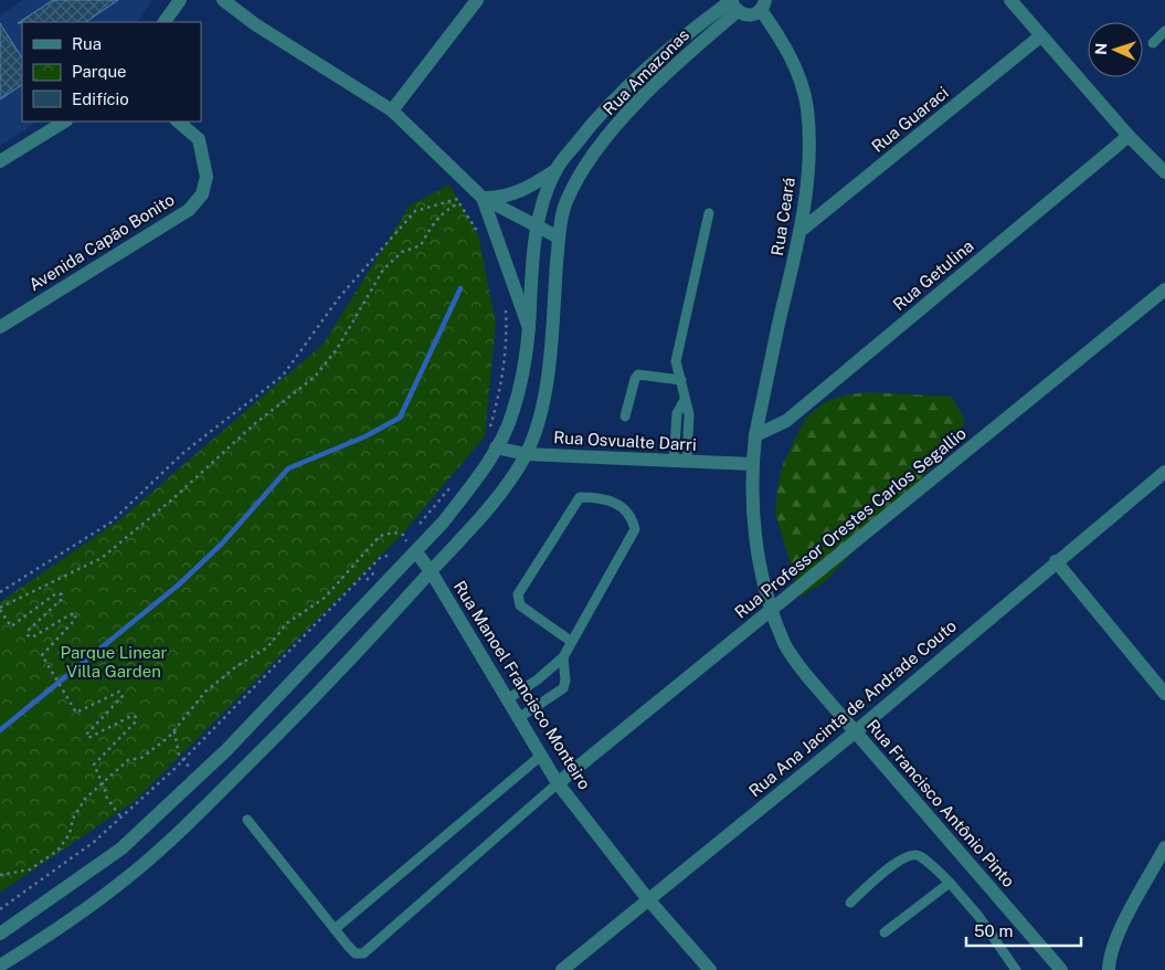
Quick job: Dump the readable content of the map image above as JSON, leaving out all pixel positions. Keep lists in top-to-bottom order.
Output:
{
  "streets": {
    "street": [
      "Rua Amazonas",
      "Rua Guaraci",
      "Rua Ceará",
      "Avenida Capão Bonito",
      "Rua Getulina",
      "Rua Osvualte Darri",
      "Rua Professor Orestes Carlos Segallio",
      "Rua Manoel Francisco Monteiro",
      "Rua Ana Jacinta de Andrade Couto",
      "Rua Francisco Antônio Pinto"
    ]
  },
  "crossings": [
    ["Rua Amazonas", "Rua Osvualte Darri"],
    ["Rua Amazonas", "Rua Manoel Francisco Monteiro"],
    ["Rua Guaraci", "Rua Ceará"],
    ["Rua Ceará", "Rua Getulina"],
    ["Rua Ceará", "Rua Francisco Antônio Pinto"],
    ["Rua Getulina", "Rua Francisco Antônio Pinto"],
    ["Rua Osvualte Darri", "Rua Francisco Antônio Pinto"],
    ["Rua Professor Orestes Carlos Segallio", "Rua Manoel Francisco Monteiro"],
    ["Rua Professor Orestes Carlos Segallio", "Rua Francisco Antônio Pinto"],
    ["Rua Manoel Francisco Monteiro", "Rua Ana Jacinta de Andrade Couto"],
    ["Rua Ana Jacinta de Andrade Couto", "Rua Francisco Antônio Pinto"]
  ],
  "parks": ["Parque Linear Villa Garden"],
  "legend": ["Rua", "Parque", "Edifício"],
  "scale_bar": "50 m",
  "north": "left"
}
